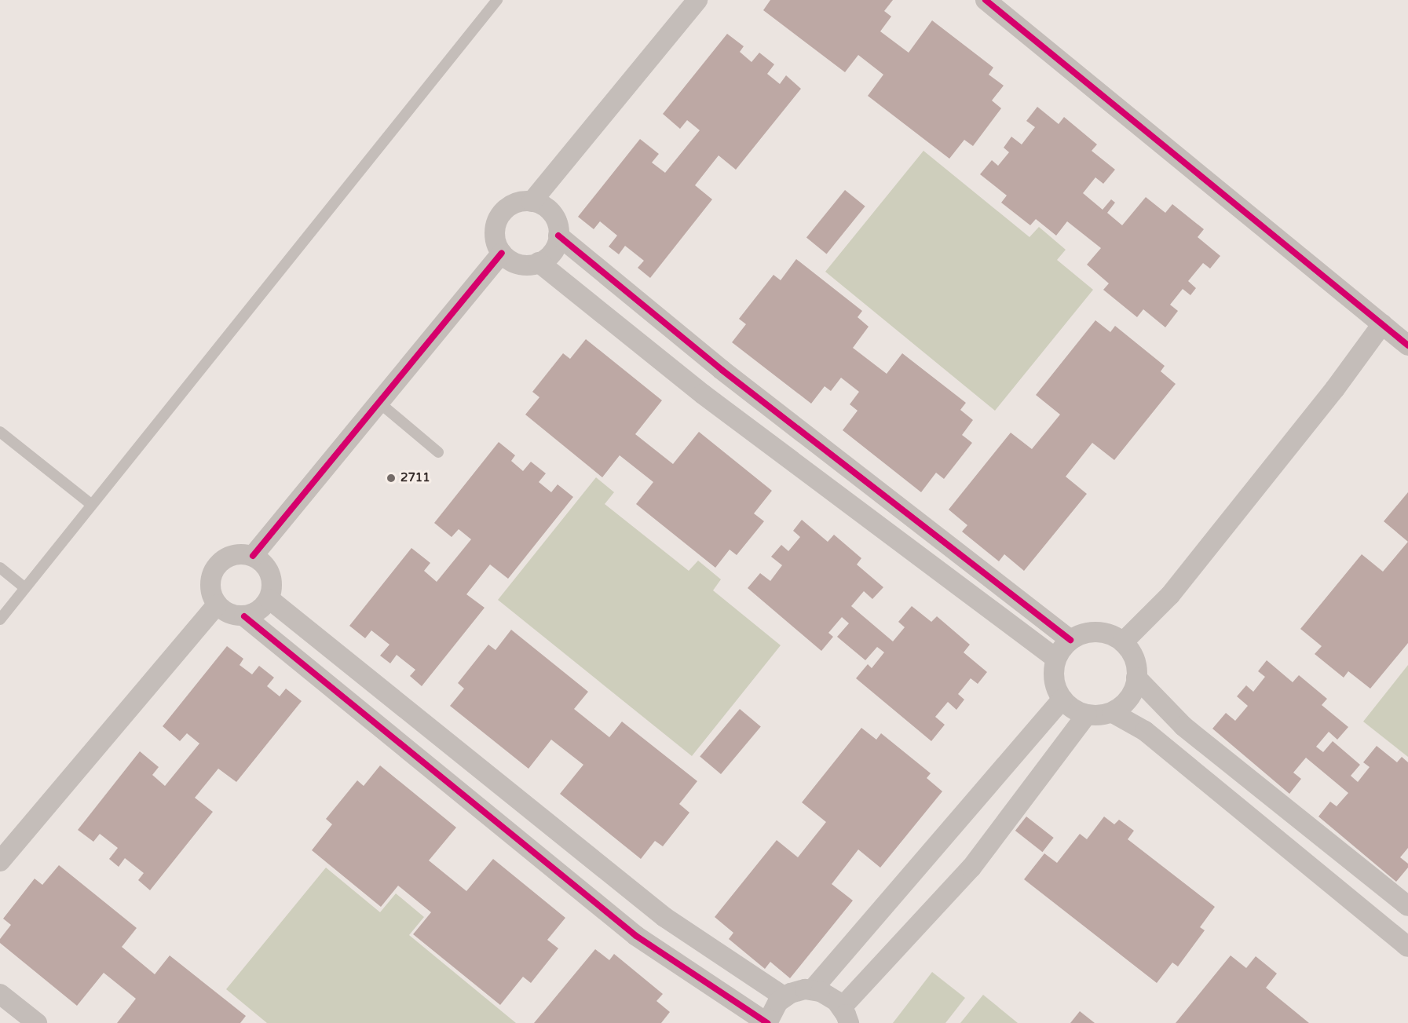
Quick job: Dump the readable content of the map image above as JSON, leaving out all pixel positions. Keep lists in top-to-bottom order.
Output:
{
  "places": ["2711"]
}
